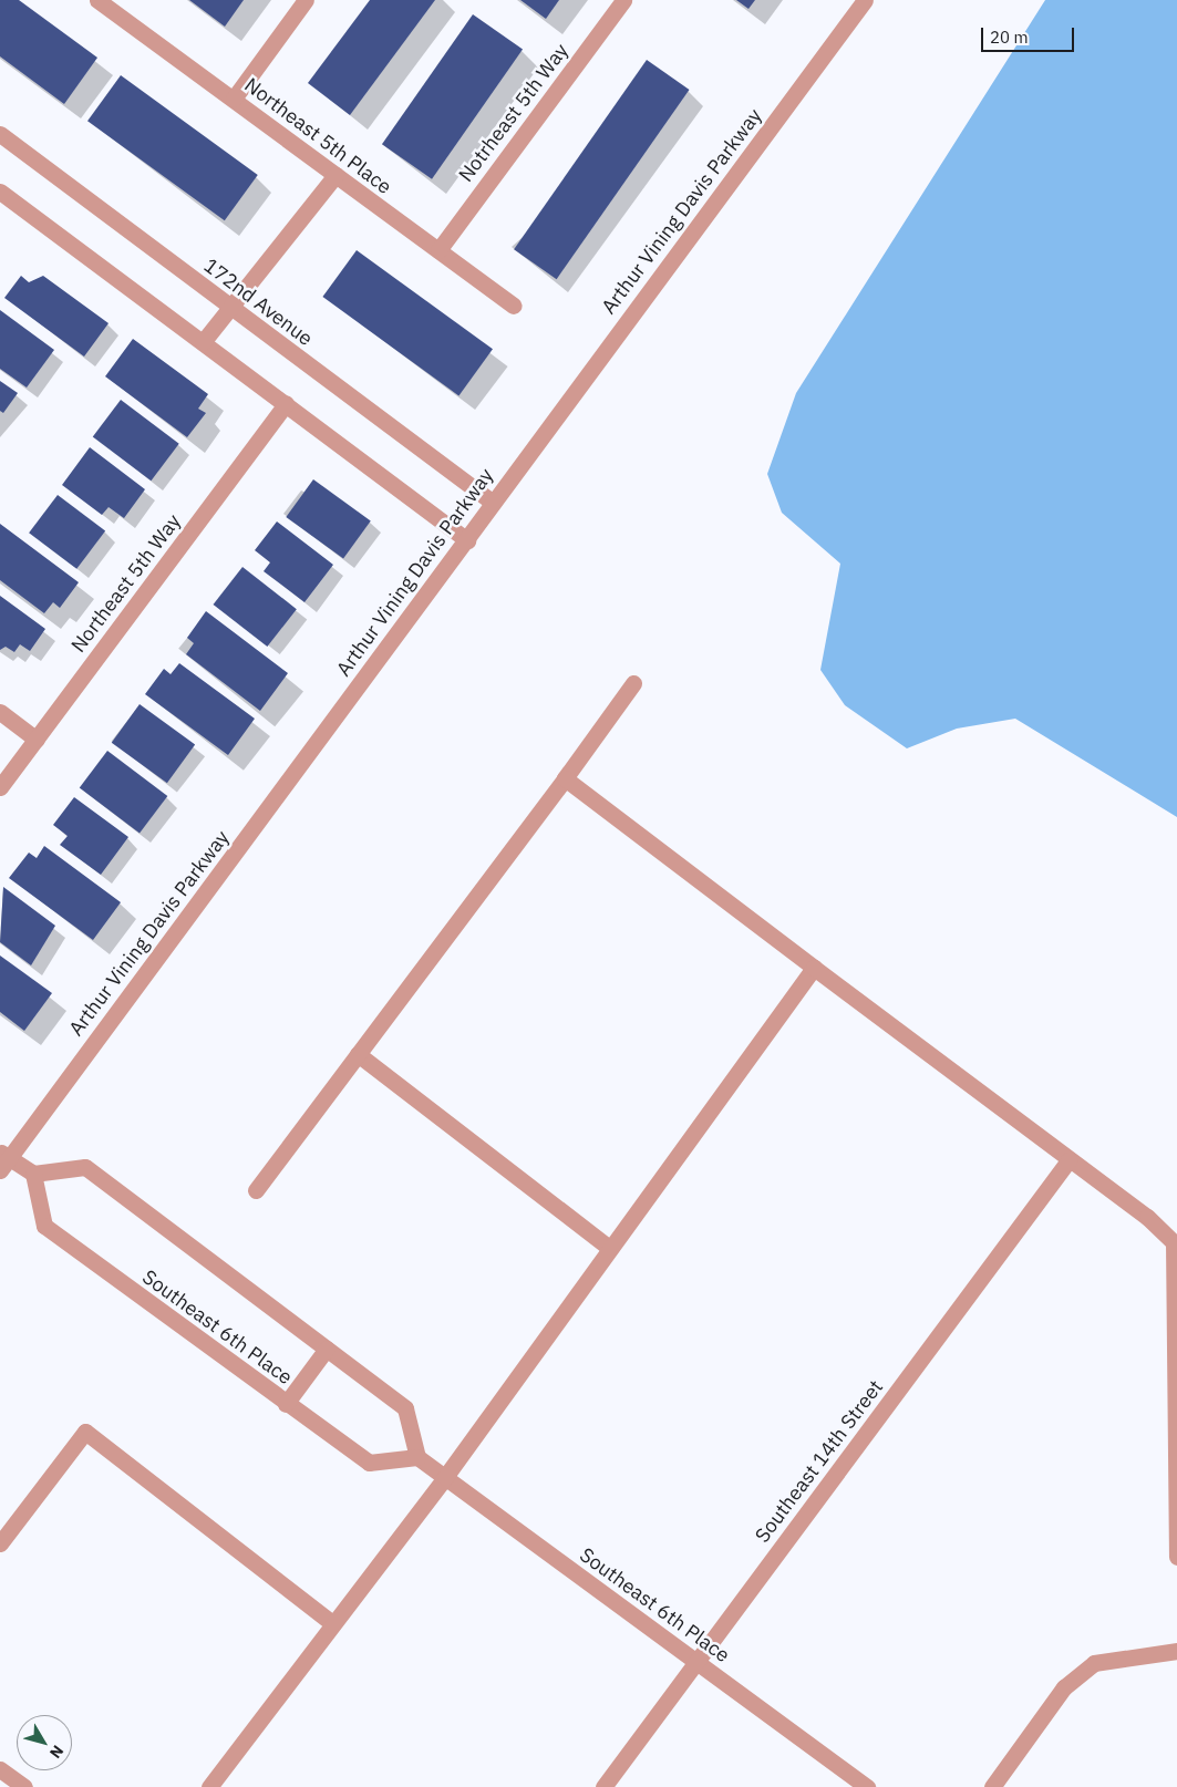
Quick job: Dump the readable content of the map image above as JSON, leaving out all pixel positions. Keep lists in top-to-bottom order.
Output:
{
  "streets": {
    "street": [
      "Notrheast 5th Way",
      "Northeast 5th Place",
      "Arthur Vining Davis Parkway",
      "172nd Avenue",
      "Northeast 5th Way",
      "Southeast 6th Place",
      "Southeast 14th Street"
    ]
  },
  "crossings": [
    ["Notrheast 5th Way", "Northeast 5th Place"],
    ["Arthur Vining Davis Parkway", "172nd Avenue"],
    ["Southeast 6th Place", "Southeast 14th Street"]
  ],
  "scale_bar": "20 m",
  "north": "bottom right"
}
